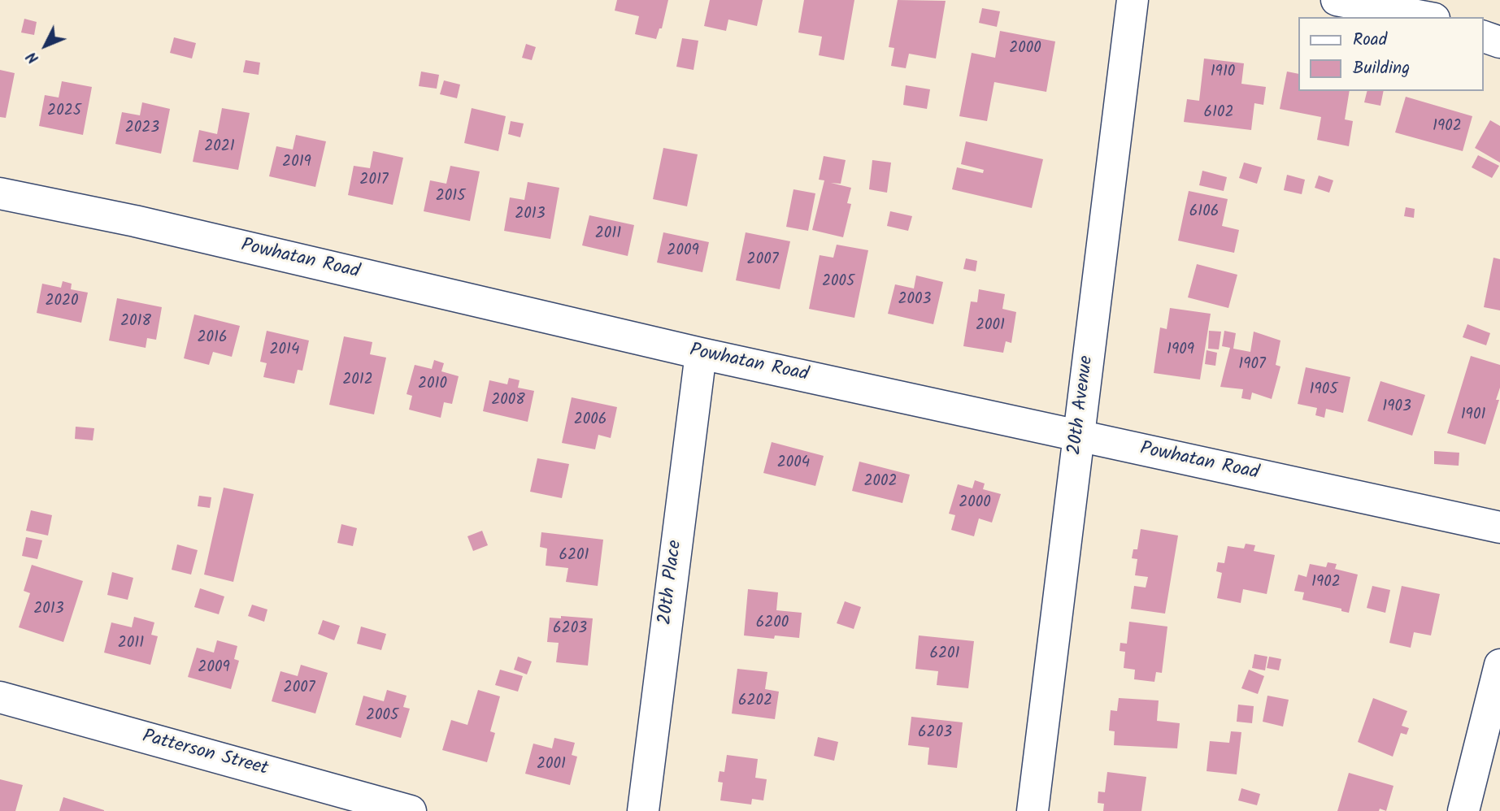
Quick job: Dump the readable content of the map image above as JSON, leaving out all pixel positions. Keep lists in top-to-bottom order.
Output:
{
  "streets": {
    "street": [
      "Powhatan Road",
      "20th Avenue",
      "20th Place",
      "Patterson Street"
    ]
  },
  "crossings": [
    ["Powhatan Road", "20th Avenue"],
    ["Powhatan Road", "20th Place"]
  ],
  "house_numbers": [
    "2000",
    "1910",
    "2025",
    "6102",
    "1902",
    "2023",
    "2021",
    "2019",
    "2017",
    "2015",
    "6106",
    "2013",
    "2011",
    "2009",
    "2007",
    "2005",
    "2003",
    "2020",
    "2018",
    "2001",
    "2016",
    "2014",
    "1909",
    "1907",
    "2012",
    "2010",
    "1905",
    "2008",
    "1903",
    "1901",
    "2006",
    "2004",
    "2002",
    "2000",
    "6201",
    "1902",
    "2013",
    "6200",
    "6203",
    "2011",
    "6201",
    "2009",
    "2007",
    "6202",
    "2005",
    "6203",
    "2001"
  ],
  "legend": ["Road", "Building"],
  "north": "bottom left"
}
